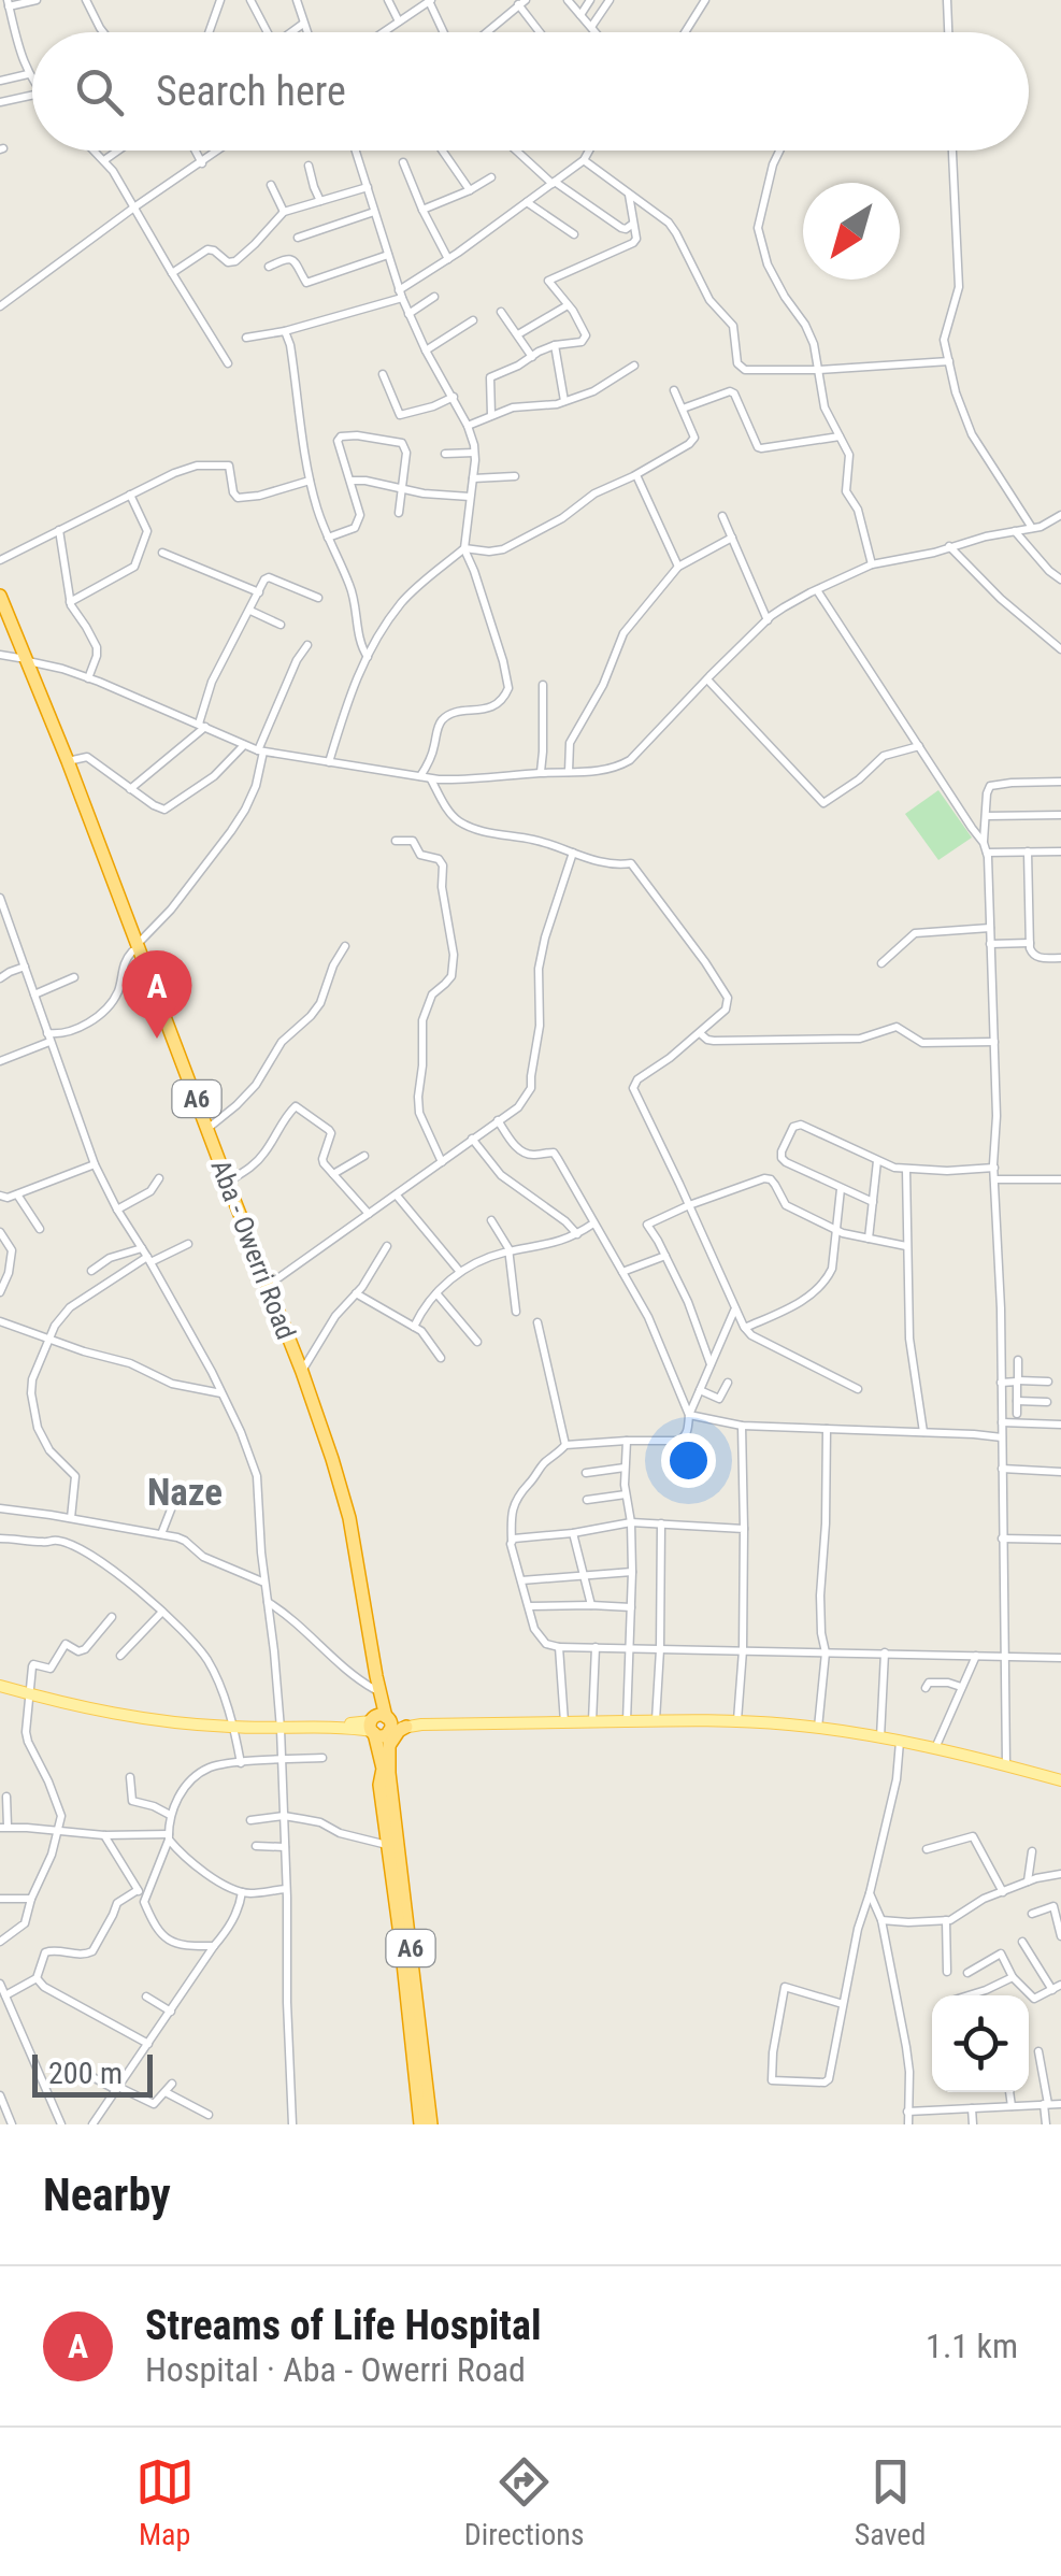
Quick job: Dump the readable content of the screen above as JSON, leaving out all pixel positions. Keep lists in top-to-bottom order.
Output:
{
  "streets": {
    "highway": ["A6", "Aba - Owerri Road"]
  },
  "districts": ["Naze"],
  "scale_bar": "200 m",
  "north": "bottom left",
  "page": {
    "search": "Search here",
    "pins": "A",
    "scale": "200 m",
    "heading": "Nearby",
    "list": [
      {
        "mark": "A",
        "name": "Streams of Life Hospital",
        "note": "Hospital · Aba - Owerri Road",
        "value": "1.1 km"
      }
    ],
    "nav": ["Map", "Directions", "Saved"]
  }
}
